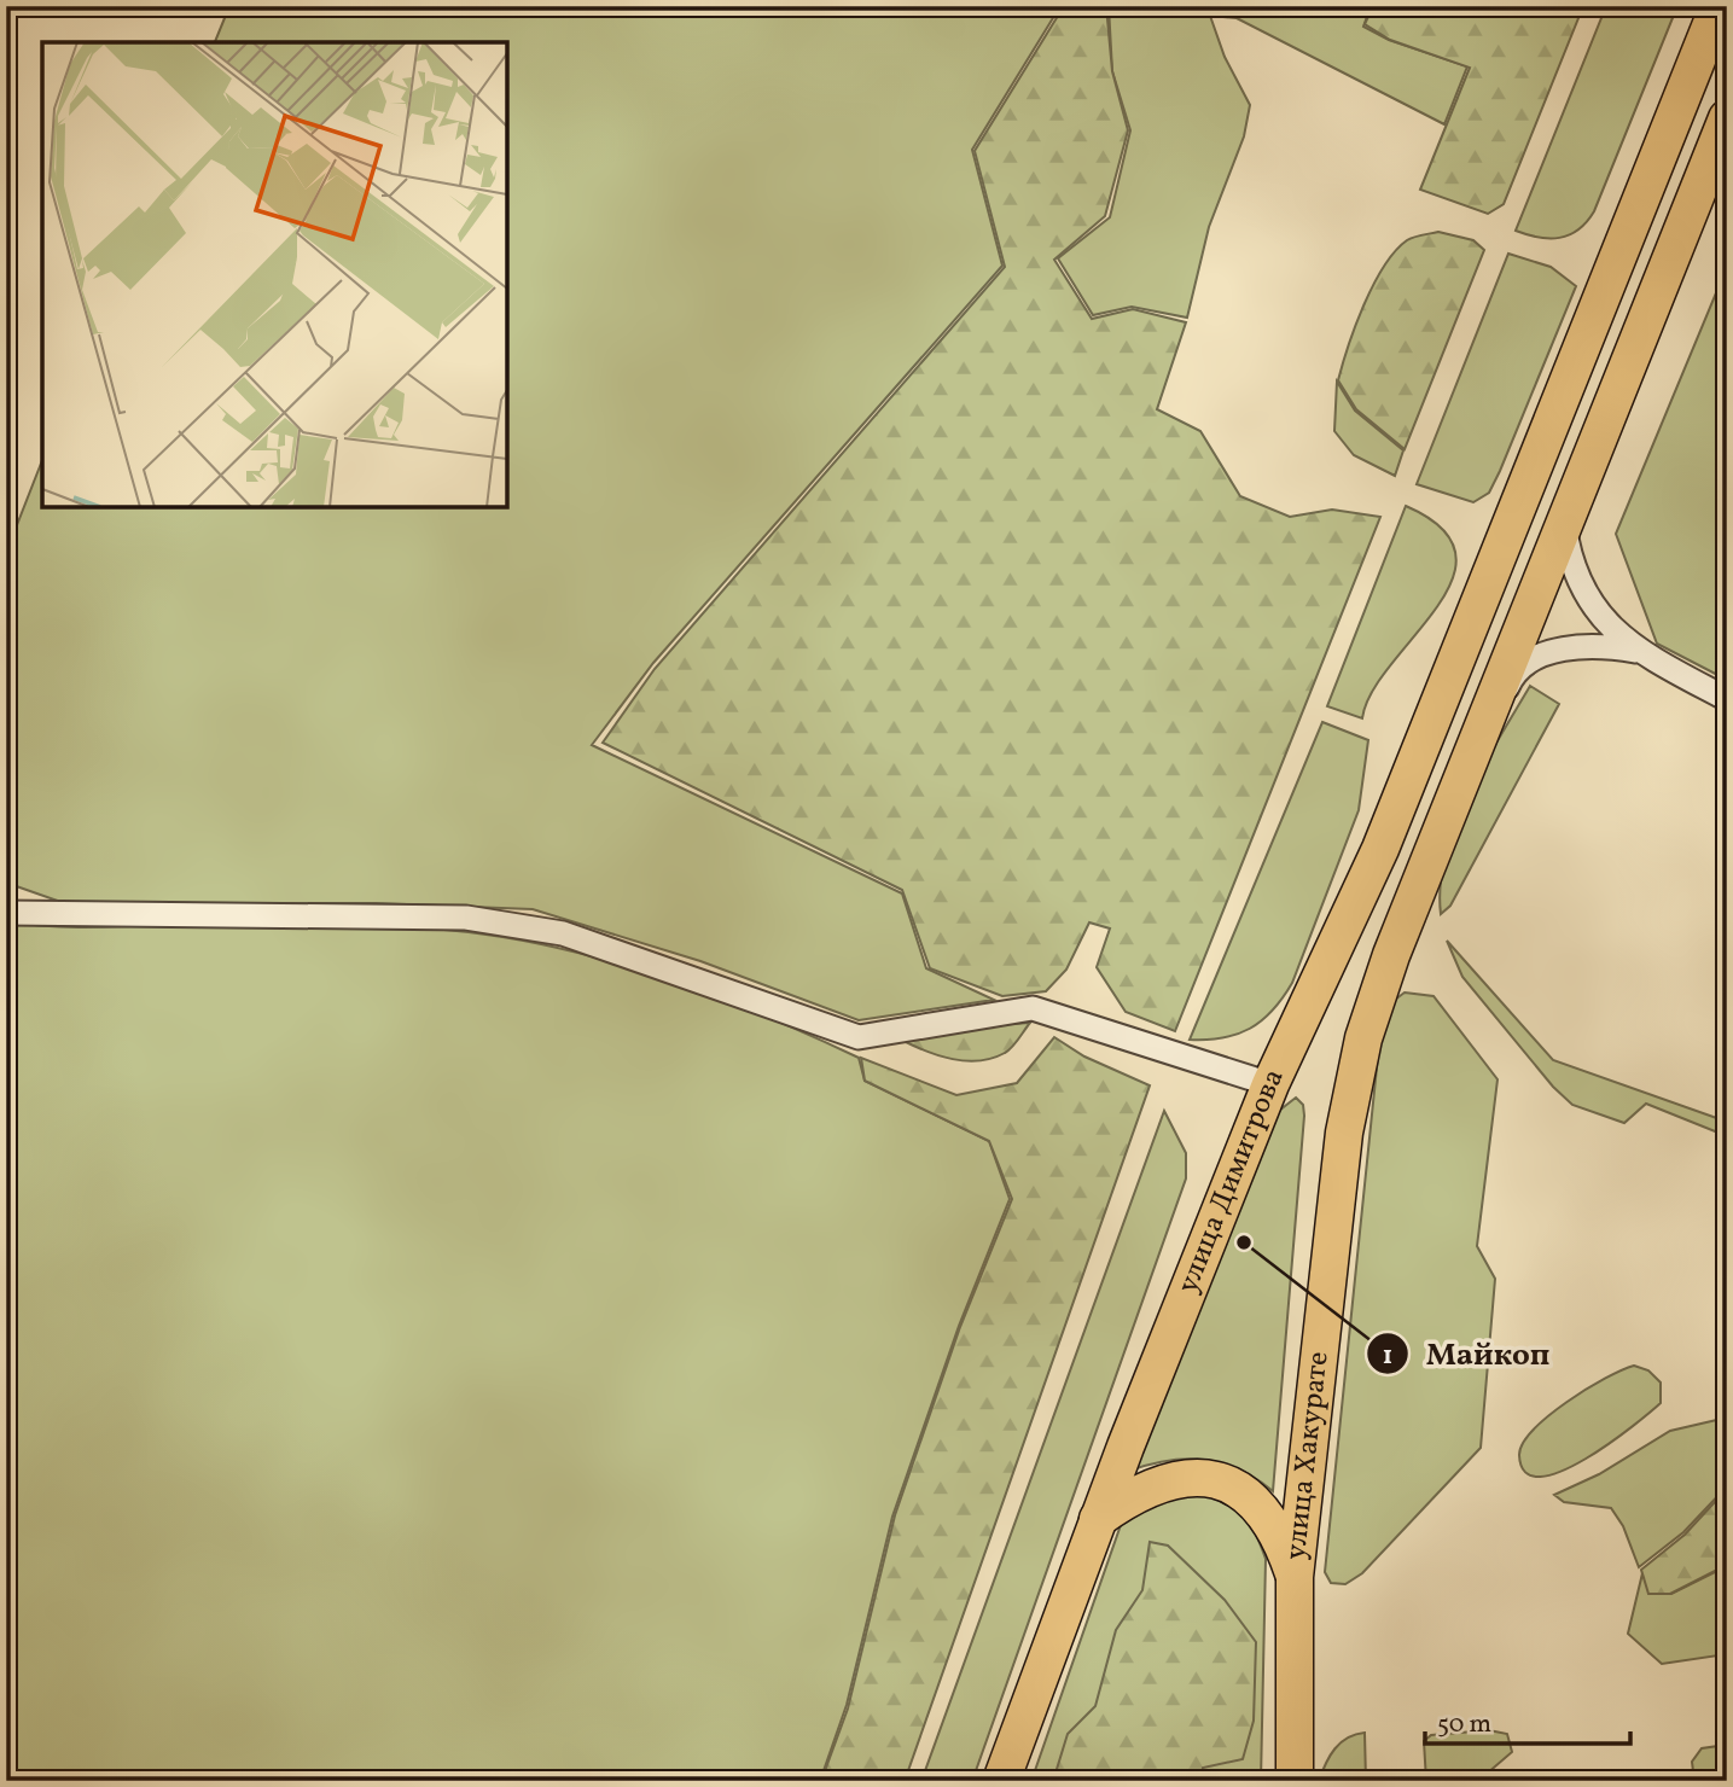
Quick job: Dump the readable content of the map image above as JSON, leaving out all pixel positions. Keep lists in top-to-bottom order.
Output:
{
  "streets": {
    "main road": ["улица Димитрова", "улица Хакурате"]
  },
  "places": ["Майкоп"],
  "scale_bar": "50 m"
}
